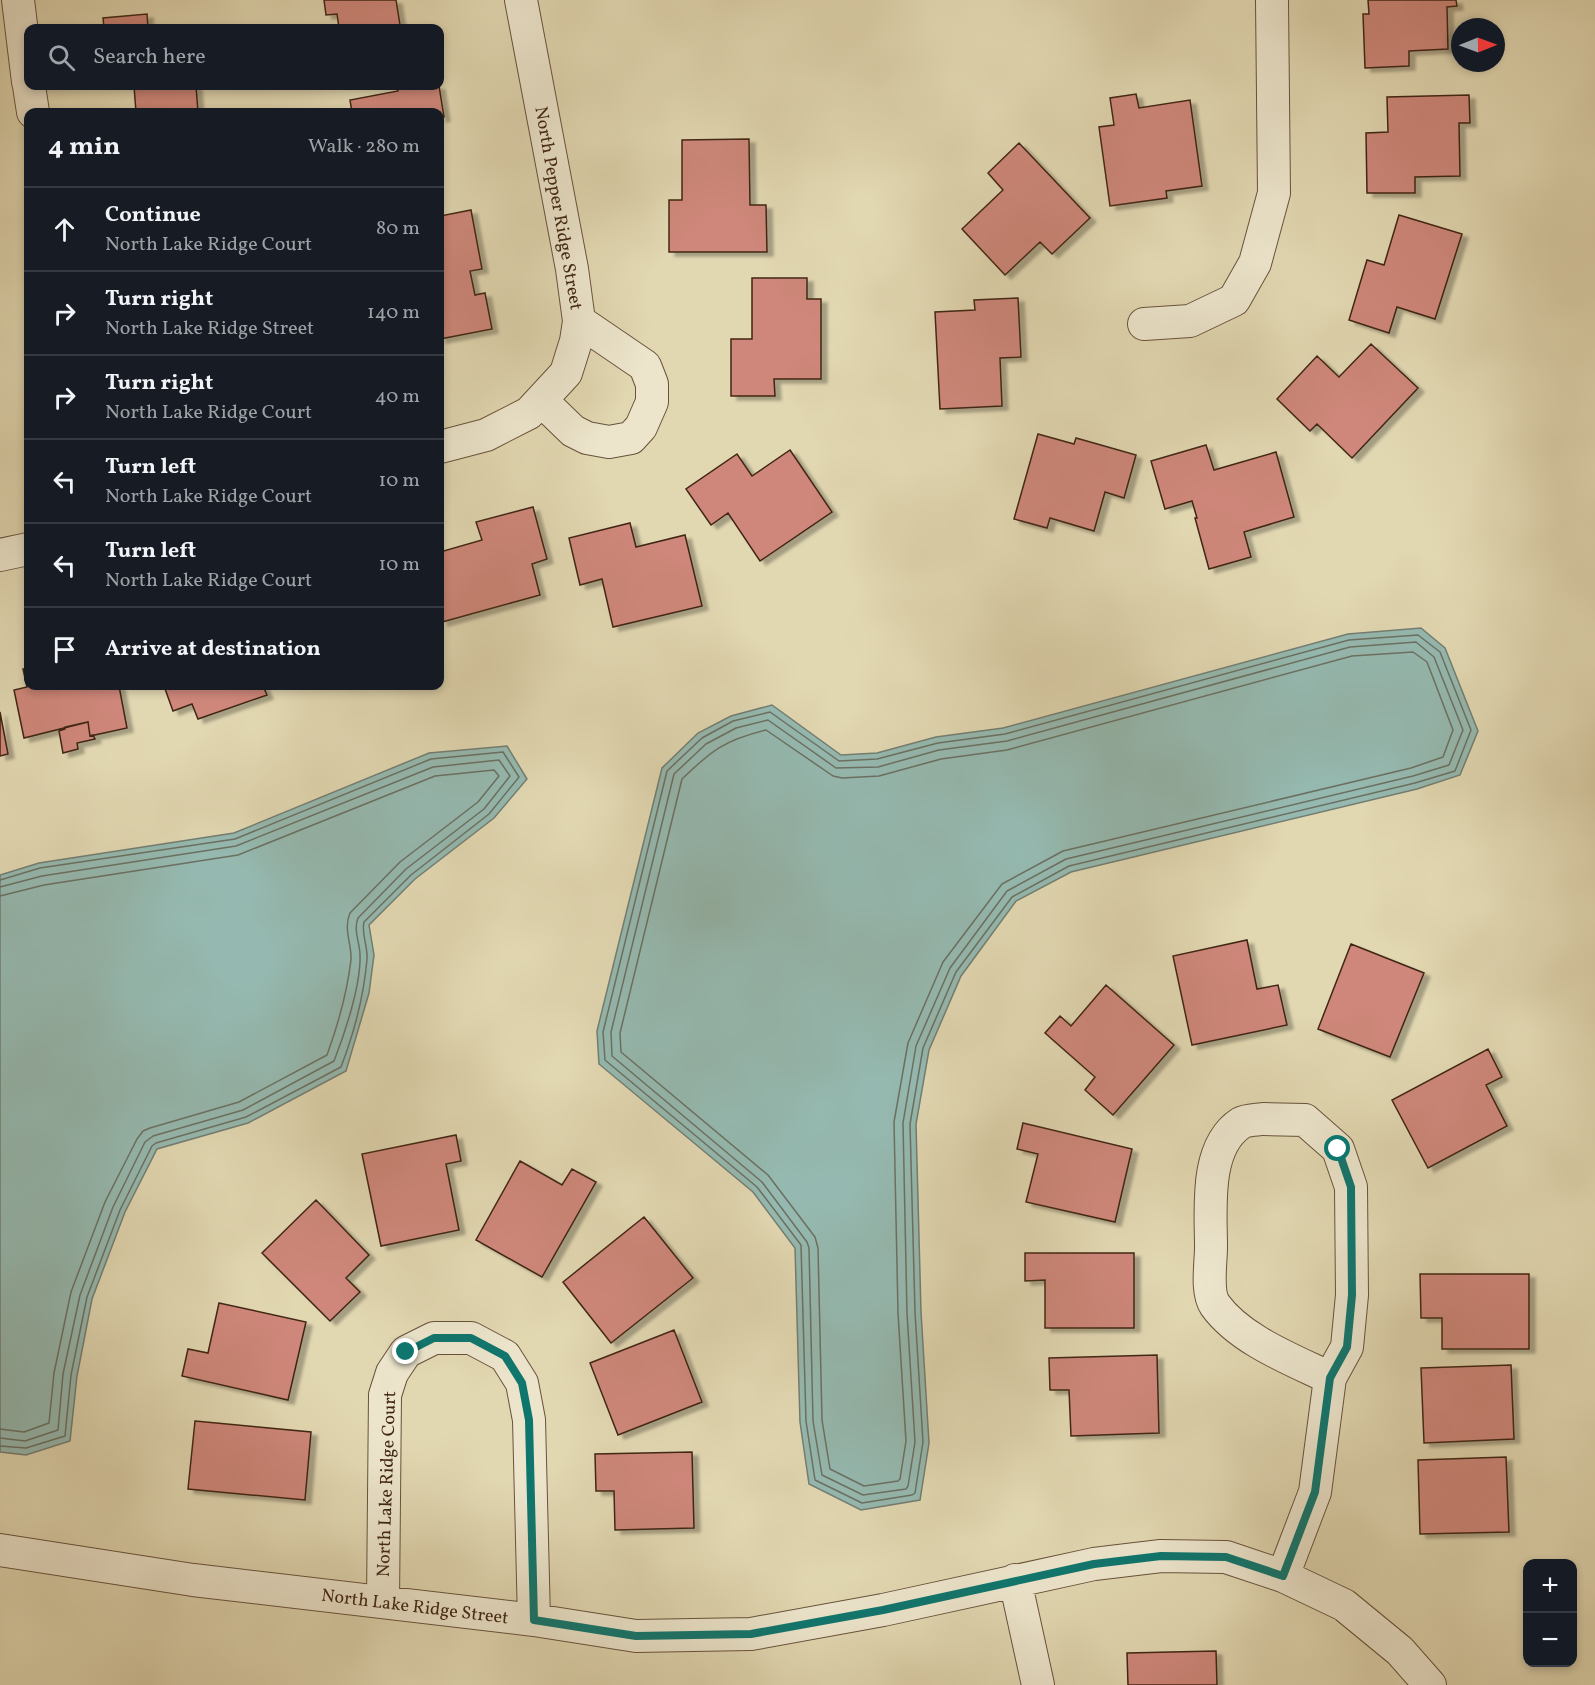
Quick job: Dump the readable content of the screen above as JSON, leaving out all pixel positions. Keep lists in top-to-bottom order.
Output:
{
  "streets": {
    "street": ["North Pepper Ridge Street", "North Lake Ridge Court", "North Lake Ridge Street"]
  },
  "crossings": [
    ["North Lake Ridge Court", "North Lake Ridge Street"]
  ],
  "north": "right",
  "page": {
    "search": "Search here",
    "heading": ["4 min", "Walk · 280 m"],
    "list": [
      ["Continue", "North Lake Ridge Court", "80 m"],
      ["Turn right", "North Lake Ridge Street", "140 m"],
      ["Turn right", "North Lake Ridge Court", "40 m"],
      ["Turn left", "North Lake Ridge Court", "10 m"],
      ["Turn left", "North Lake Ridge Court", "10 m"],
      "Arrive at destination"
    ],
    "map_buttons": ["+", "−"]
  }
}
